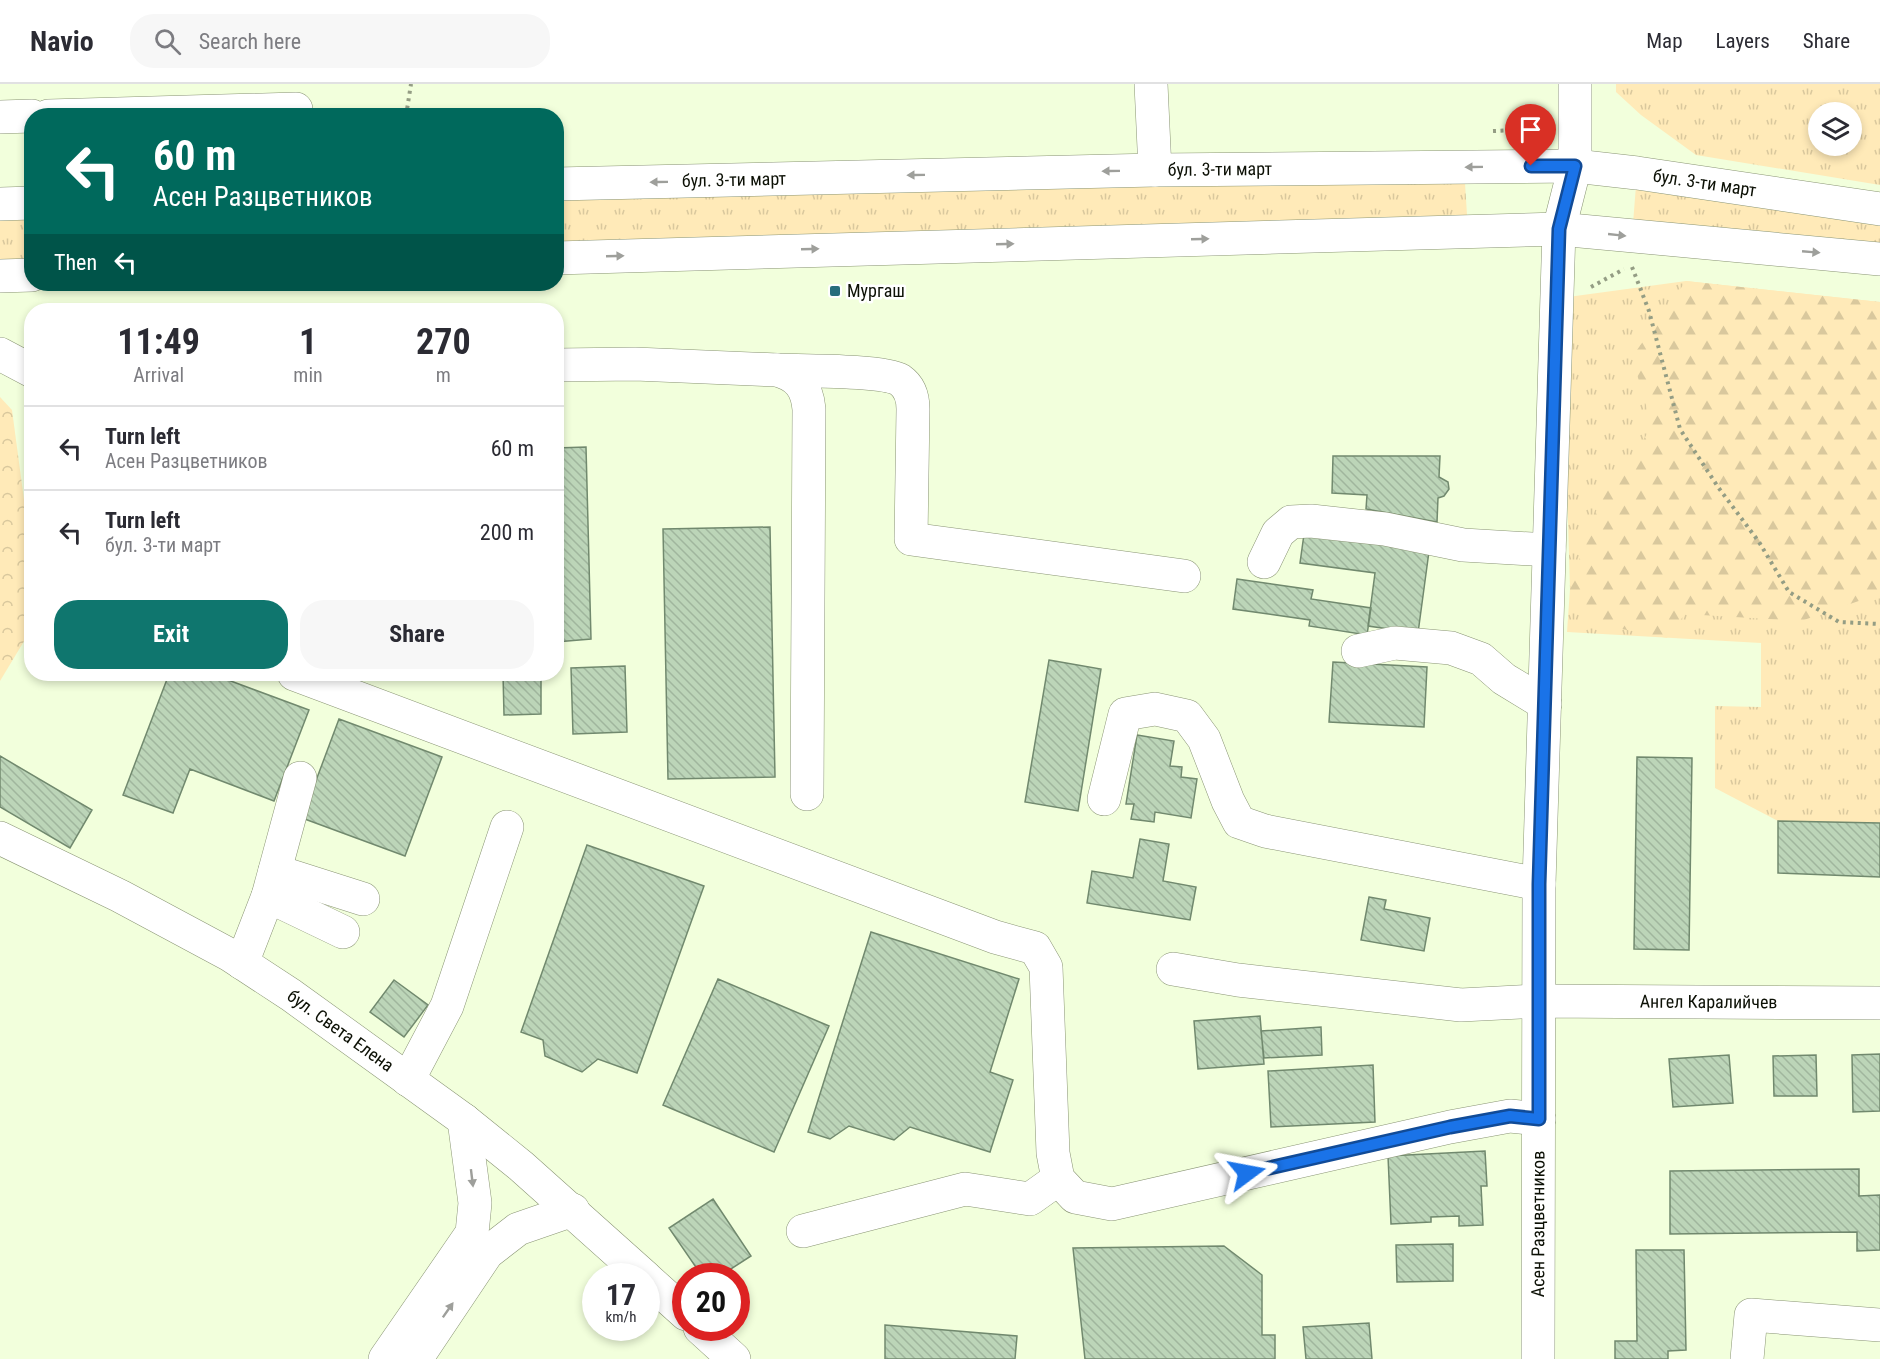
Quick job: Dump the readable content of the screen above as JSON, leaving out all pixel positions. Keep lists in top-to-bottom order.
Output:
{
  "streets": {
    "street": [
      "бул. 3-ти март",
      "Ангел Каралийчев",
      "бул. Света Елена",
      "Асен Разцветников"
    ]
  },
  "crossings": [
    ["бул. 3-ти март", "Асен Разцветников"],
    ["Ангел Каралийчев", "Асен Разцветников"]
  ],
  "places": {
    "transit": ["Мургаш"]
  },
  "page": {
    "header": "Navio",
    "search": "Search here",
    "nav": ["Map", "Layers", "Share"],
    "turn": ["60 m", "Асен Разцветников"],
    "then": "Then",
    "eta": [
      "11:49",
      "Arrival",
      "1",
      "min",
      "270",
      "m"
    ],
    "list": [
      {
        "name": "Turn left",
        "note": "Асен Разцветников",
        "value": "60 m"
      },
      {
        "name": "Turn left",
        "note": "бул. 3-ти март",
        "value": "200 m"
      }
    ],
    "buttons": ["Exit", "Share"],
    "speed": "17 km/h",
    "limit": "20"
  }
}
